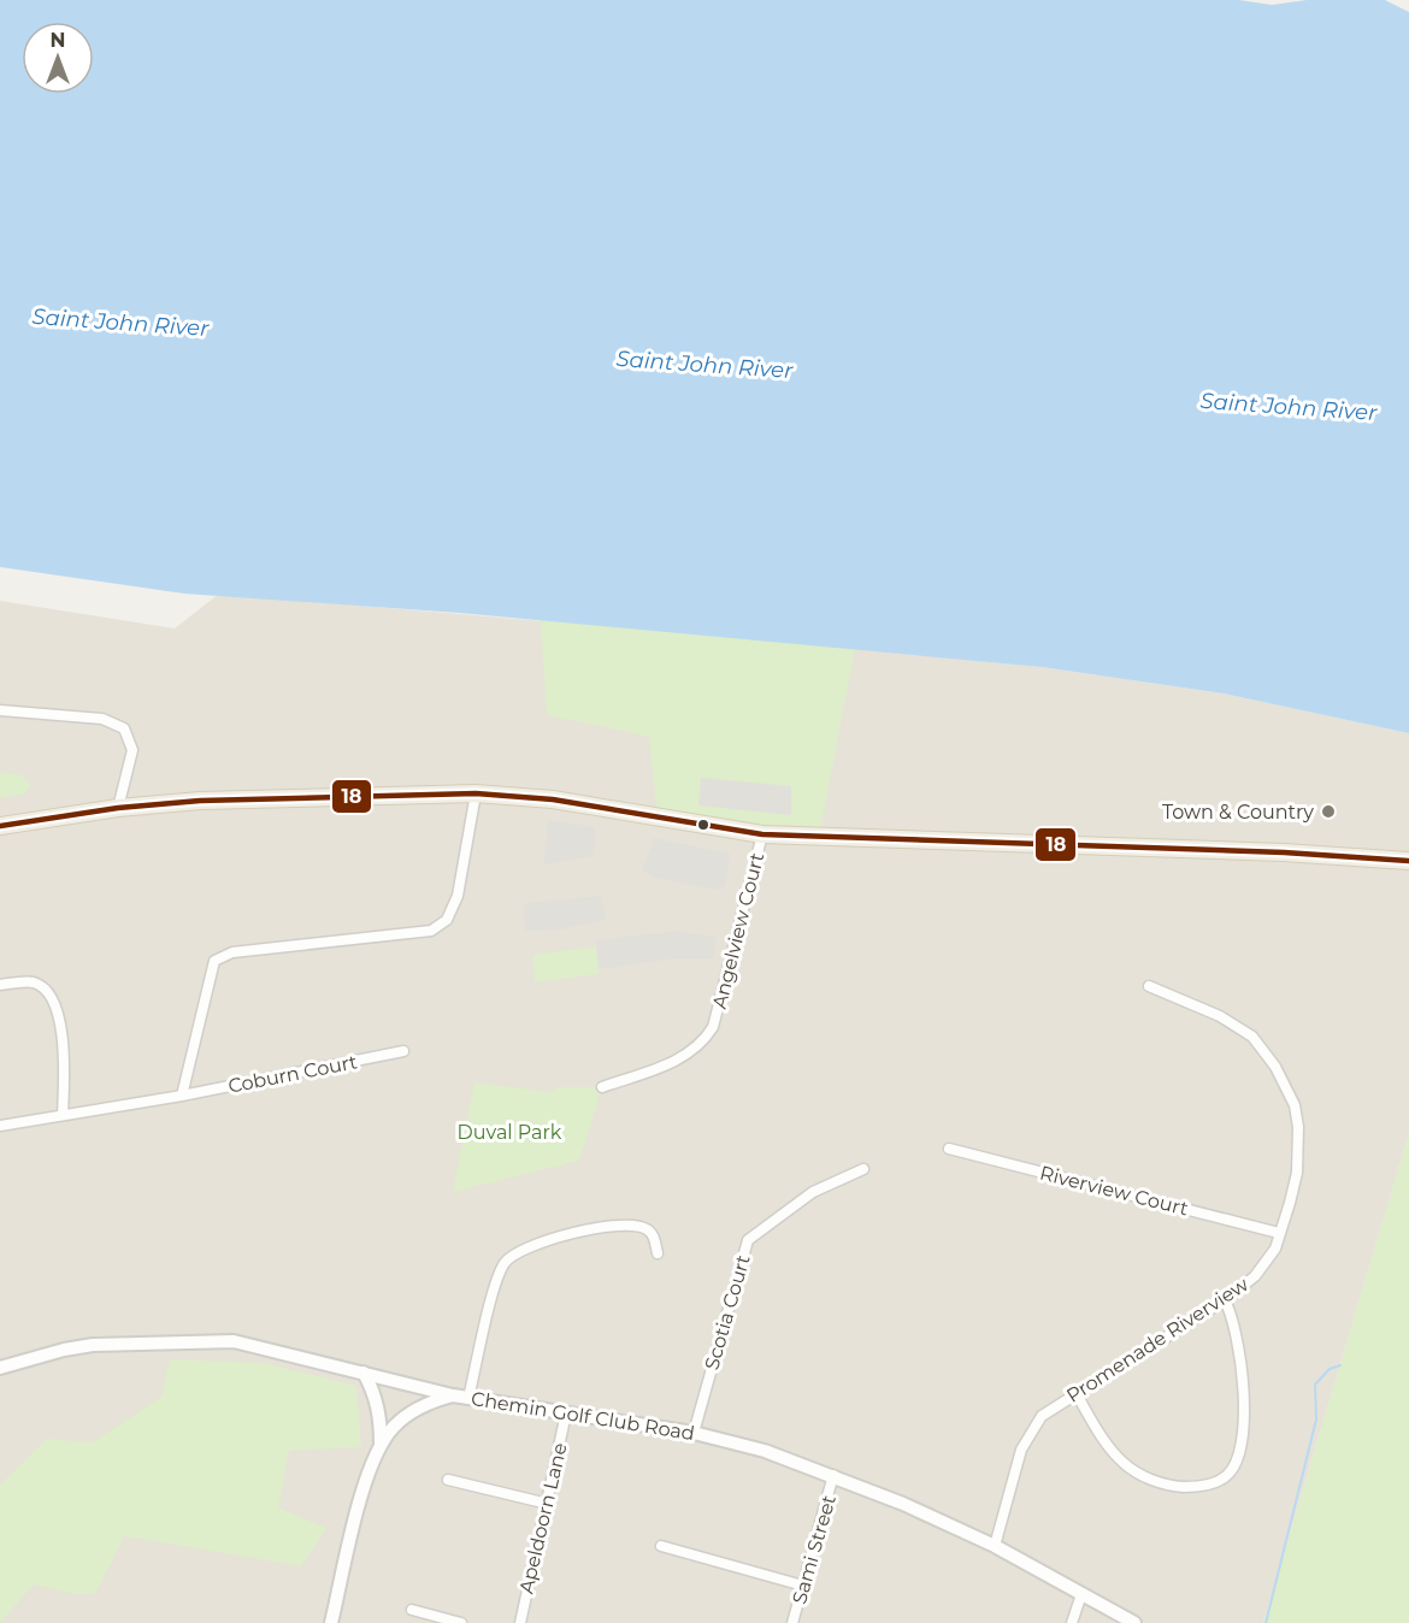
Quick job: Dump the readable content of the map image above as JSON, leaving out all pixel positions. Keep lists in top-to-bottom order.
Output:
{
  "streets": {
    "street": [
      "Angelview Court",
      "Coburn Court",
      "Riverview Court",
      "Scotia Court",
      "Promenade Riverview",
      "Chemin Golf Club Road",
      "Apeldoorn Lane",
      "Sami Street"
    ]
  },
  "crossings": [
    ["Riverview Court", "Promenade Riverview"],
    ["Scotia Court", "Chemin Golf Club Road"],
    ["Promenade Riverview", "Chemin Golf Club Road"],
    ["Chemin Golf Club Road", "Apeldoorn Lane"],
    ["Chemin Golf Club Road", "Sami Street"]
  ],
  "water": ["Saint John River"],
  "parks": ["Duval Park"],
  "places": ["Town & Country"],
  "lines": ["transit line 18"],
  "north": "top"
}
